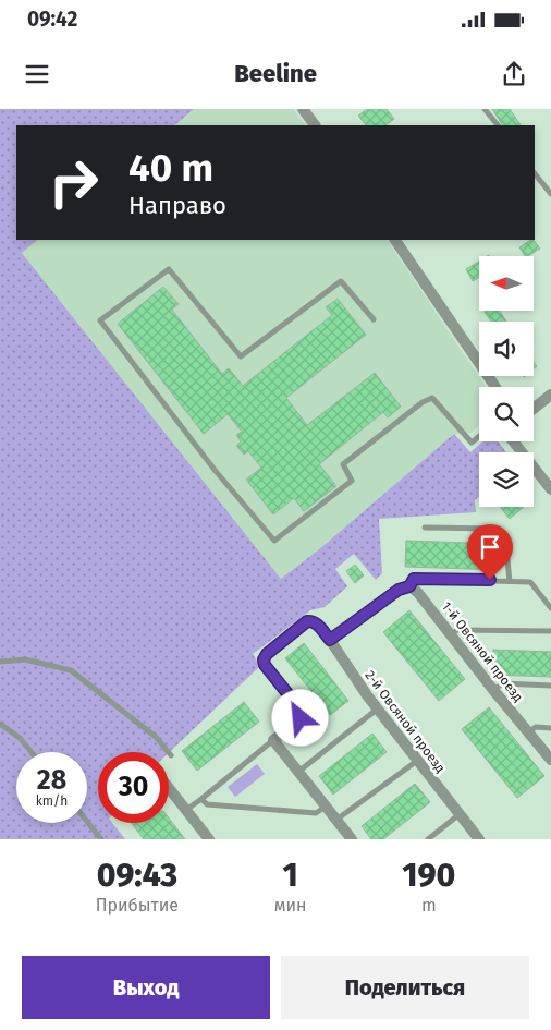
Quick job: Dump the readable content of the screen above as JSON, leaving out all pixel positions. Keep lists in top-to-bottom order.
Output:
{
  "streets": {
    "street": ["1-й Овсяной проезд", "2-й Овсяной проезд"]
  },
  "north": "left",
  "page": {
    "status": "09:42",
    "header": "Beeline",
    "turn": ["40 m", "Направо"],
    "speed": "28 km/h",
    "limit": "30",
    "eta": [
      "09:43",
      "Прибытие",
      "1",
      "мин",
      "190",
      "m"
    ],
    "buttons": ["Выход", "Поделиться"]
  }
}
